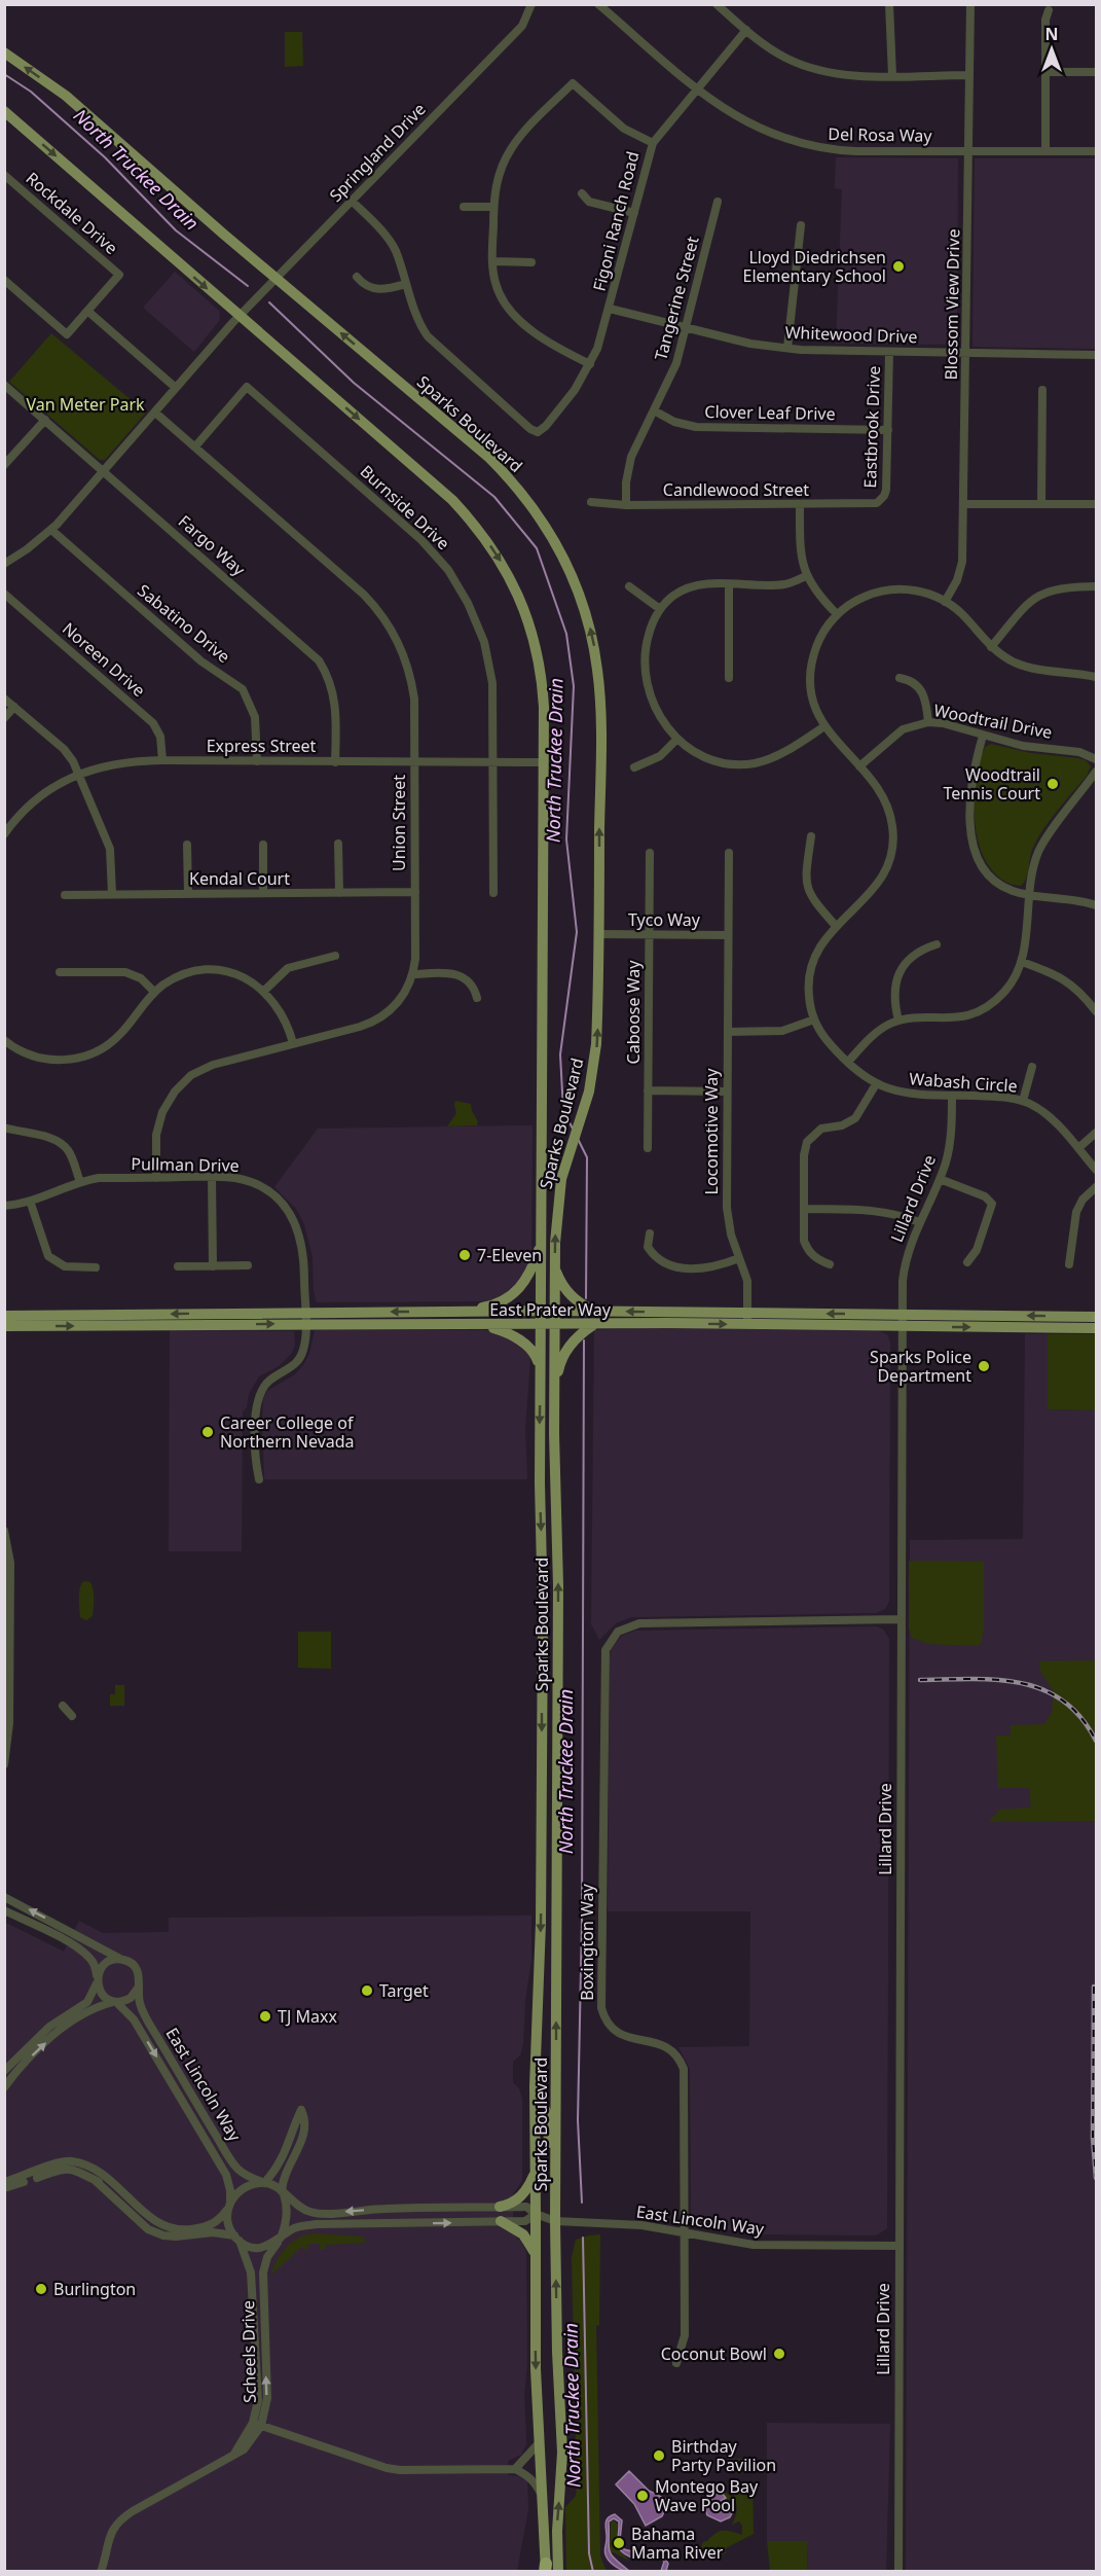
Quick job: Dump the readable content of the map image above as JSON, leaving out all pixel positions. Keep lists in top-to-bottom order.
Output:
{
  "streets": {
    "main road": ["Sparks Boulevard", "East Prater Way"],
    "street": [
      "Del Rosa Way",
      "Springland Drive",
      "Rockdale Drive",
      "Figoni Ranch Road",
      "Tangerine Street",
      "Blossom View Drive",
      "Whitewood Drive",
      "Clover Leaf Drive",
      "Eastbrook Drive",
      "Candlewood Street",
      "Burnside Drive",
      "Fargo Way",
      "Sabatino Drive",
      "Noreen Drive",
      "Woodtrail Drive",
      "Express Street",
      "Union Street",
      "Kendal Court",
      "Tyco Way",
      "Caboose Way",
      "Wabash Circle",
      "Locomotive Way",
      "Pullman Drive",
      "Lillard Drive",
      "Boxington Way",
      "East Lincoln Way",
      "Scheels Drive"
    ]
  },
  "crossings": [
    ["Del Rosa Way", "Figoni Ranch Road"],
    ["Del Rosa Way", "Blossom View Drive"],
    ["Springland Drive", "Sparks Boulevard"],
    ["Springland Drive", "Fargo Way"],
    ["Springland Drive", "Sabatino Drive"],
    ["Springland Drive", "Union Street"],
    ["Figoni Ranch Road", "Whitewood Drive"],
    ["Tangerine Street", "Whitewood Drive"],
    ["Tangerine Street", "Clover Leaf Drive"],
    ["Tangerine Street", "Candlewood Street"],
    ["Blossom View Drive", "Whitewood Drive"],
    ["Blossom View Drive", "Wabash Circle"],
    ["Whitewood Drive", "Eastbrook Drive"],
    ["Clover Leaf Drive", "Eastbrook Drive"],
    ["Sparks Boulevard", "Express Street"],
    ["Sparks Boulevard", "Tyco Way"],
    ["Sparks Boulevard", "East Prater Way"],
    ["Sparks Boulevard", "East Lincoln Way"],
    ["Eastbrook Drive", "Candlewood Street"],
    ["Burnside Drive", "Express Street"],
    ["Burnside Drive", "Union Street"],
    ["Fargo Way", "Express Street"],
    ["Sabatino Drive", "Express Street"],
    ["Noreen Drive", "Express Street"],
    ["Woodtrail Drive", "Wabash Circle"],
    ["Express Street", "Union Street"],
    ["Union Street", "Kendal Court"],
    ["Union Street", "Pullman Drive"],
    ["Tyco Way", "Caboose Way"],
    ["Tyco Way", "Locomotive Way"],
    ["Wabash Circle", "Lillard Drive"],
    ["Locomotive Way", "East Prater Way"],
    ["Pullman Drive", "East Prater Way"],
    ["Lillard Drive", "East Prater Way"],
    ["Lillard Drive", "Boxington Way"],
    ["Lillard Drive", "East Lincoln Way"],
    ["Boxington Way", "East Lincoln Way"],
    ["East Lincoln Way", "Scheels Drive"]
  ],
  "water": ["North Truckee Drain"],
  "parks": ["Van Meter Park"],
  "places": [
    "Lloyd Diedrichsen Elementary School",
    "Woodtrail Tennis Court",
    "7-Eleven",
    "Sparks Police Department",
    "Career College of Northern Nevada",
    "Target",
    "TJ Maxx",
    "Burlington",
    "Coconut Bowl",
    "Birthday Party Pavilion",
    "Montego Bay Wave Pool",
    "Bahama Mama River"
  ],
  "north": "top"
}
